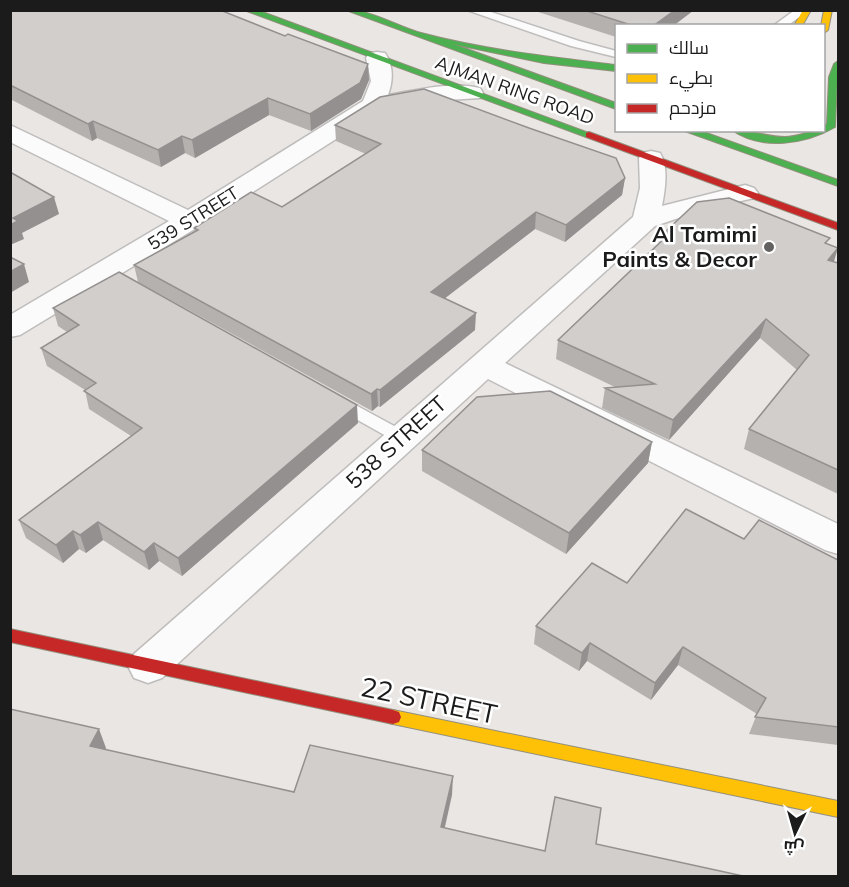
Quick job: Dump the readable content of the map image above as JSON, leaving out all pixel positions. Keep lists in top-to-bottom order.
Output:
{
  "streets": {
    "main road": ["AJMAN RING ROAD", "22 STREET"],
    "street": ["539 STREET", "538 STREET"]
  },
  "crossings": [
    ["AJMAN RING ROAD", "539 STREET"],
    ["AJMAN RING ROAD", "538 STREET"],
    ["538 STREET", "22 STREET"]
  ],
  "places": ["Al Tamimi Paints & Decor"],
  "legend": ["سالك", "بطيء", "مزدحم"],
  "north": "bottom"
}
